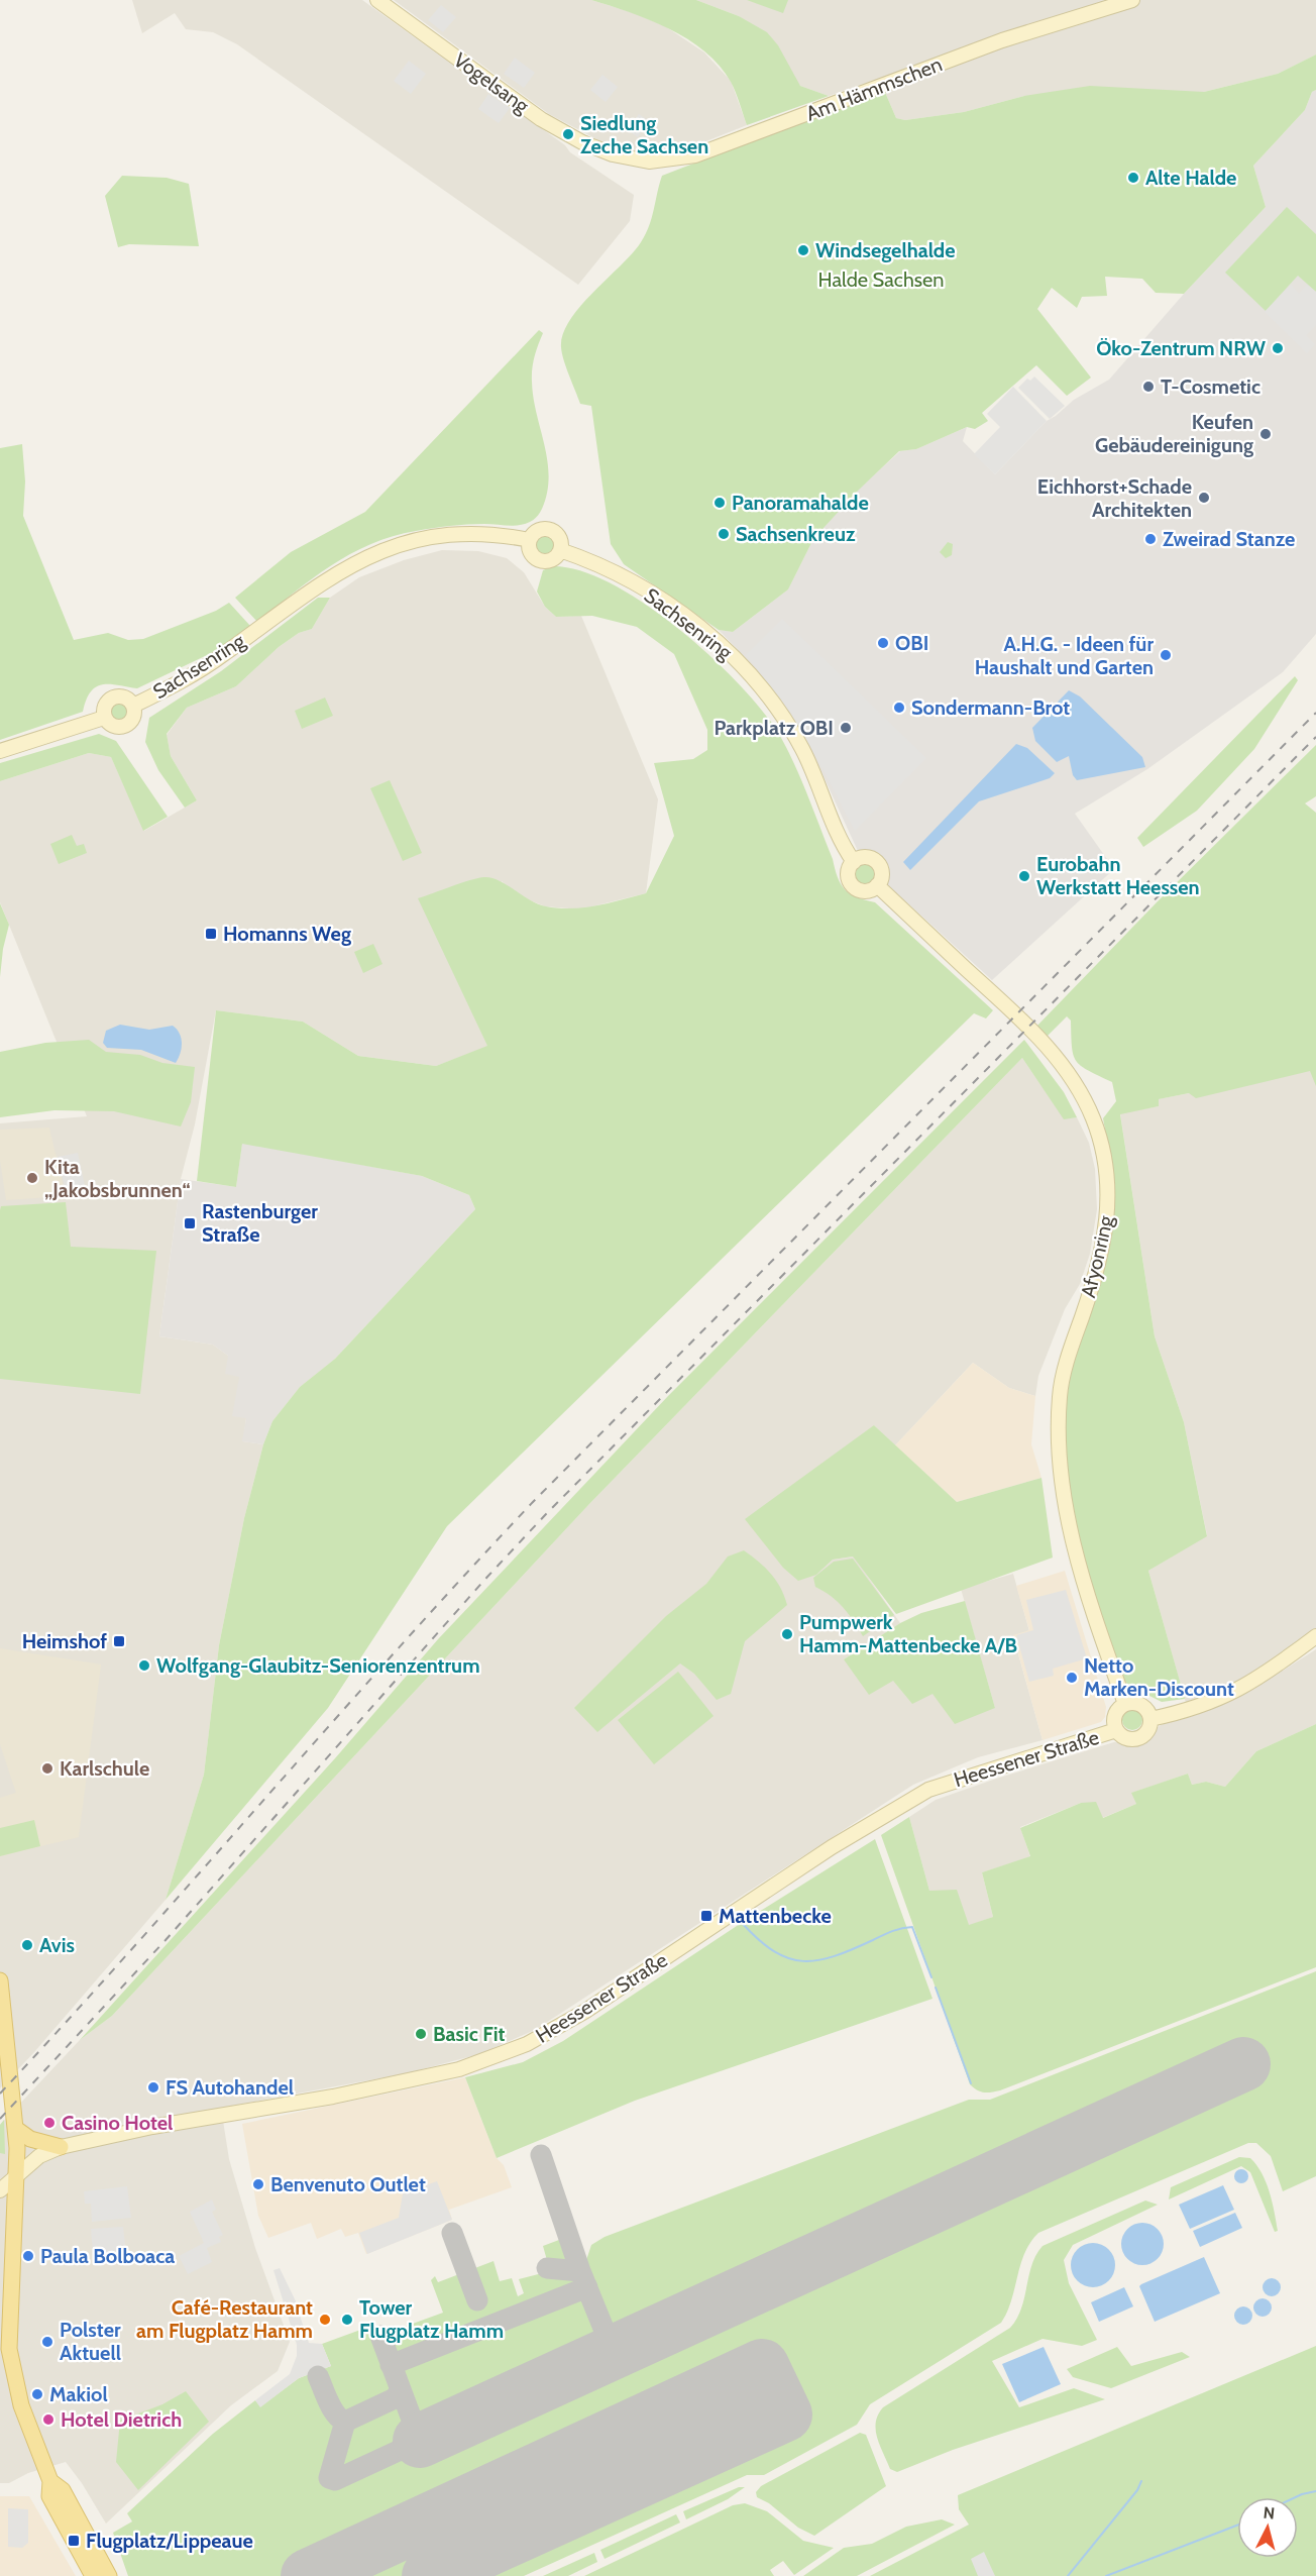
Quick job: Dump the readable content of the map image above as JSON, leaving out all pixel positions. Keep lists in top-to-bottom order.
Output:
{
  "streets": {
    "street": [
      "Vogelsang",
      "Am Hämmschen",
      "Sachsenring",
      "Afyonring",
      "Heessener Straße"
    ]
  },
  "crossings": [
    ["Vogelsang", "Am Hämmschen"],
    ["Sachsenring", "Afyonring"],
    ["Afyonring", "Heessener Straße"]
  ],
  "parks": ["Halde Sachsen"],
  "places": {
    "other": [
      "Siedlung Zeche Sachsen",
      "Alte Halde",
      "Windsegelhalde",
      "Öko-Zentrum NRW",
      "T-Cosmetic",
      "Keufen Gebäudereinigung",
      "Eichhorst+Schade Architekten",
      "Panoramahalde",
      "Sachsenkreuz",
      "Zweirad Stanze",
      "OBI",
      "A.H.G. - Ideen für Haushalt und Garten",
      "Sondermann-Brot",
      "Parkplatz OBI",
      "Eurobahn Werkstatt Heessen",
      "Kita „Jakobsbrunnen“",
      "Pumpwerk Hamm-Mattenbecke A/B",
      "Wolfgang-Glaubitz-Seniorenzentrum",
      "Netto Marken-Discount",
      "Karlschule",
      "Avis",
      "Basic Fit",
      "FS Autohandel",
      "Casino Hotel",
      "Benvenuto Outlet",
      "Paula Bolboaca",
      "Café-Restaurant am Flugplatz Hamm",
      "Tower Flugplatz Hamm",
      "Polster Aktuell",
      "Makiol",
      "Hotel Dietrich"
    ],
    "transit": [
      "Homanns Weg",
      "Rastenburger Straße",
      "Heimshof",
      "Mattenbecke",
      "Flugplatz/Lippeaue"
    ]
  },
  "north": "top"
}
